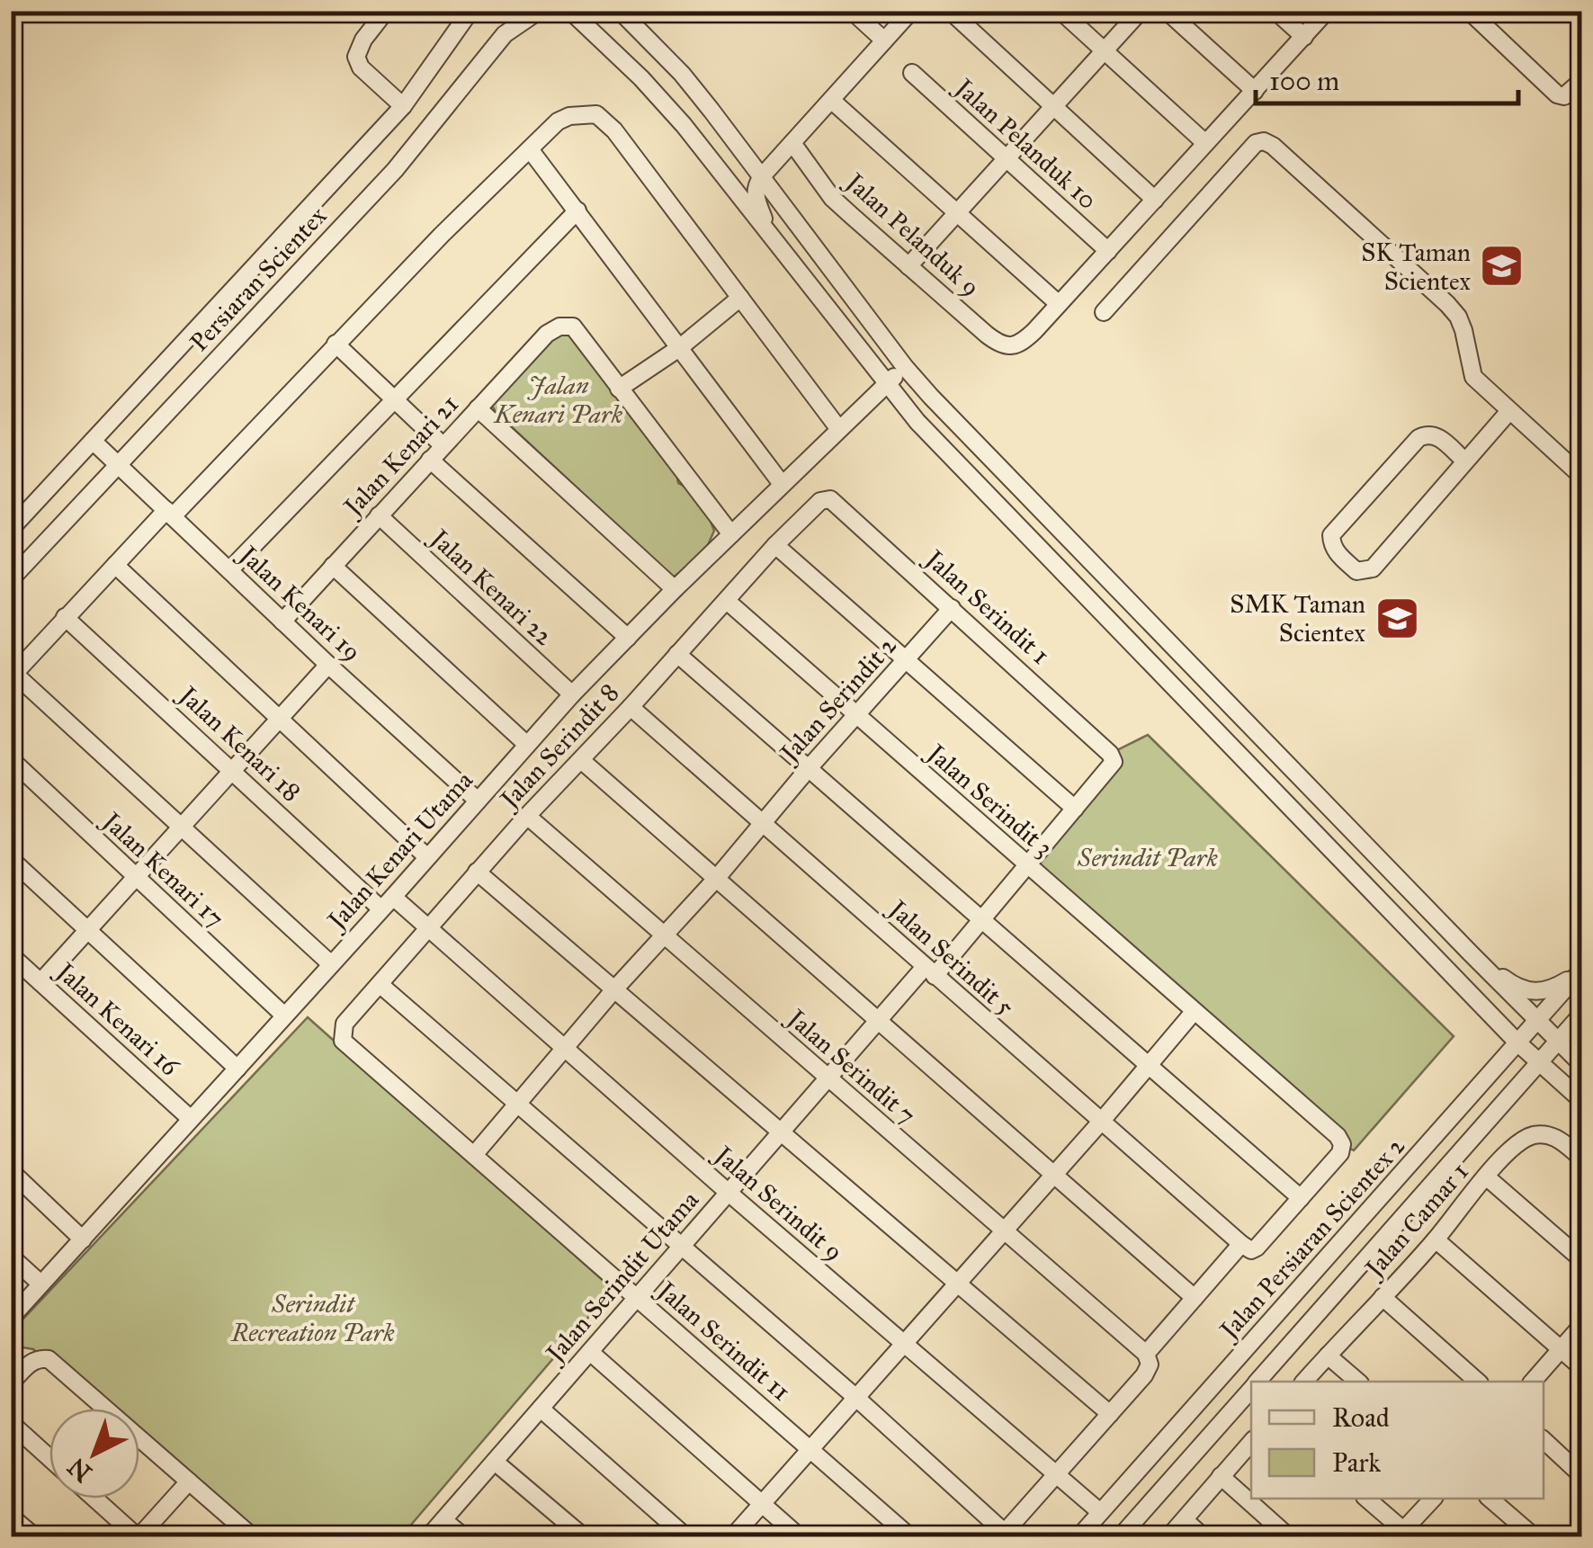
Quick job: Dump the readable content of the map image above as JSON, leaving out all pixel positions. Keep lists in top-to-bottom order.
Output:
{
  "streets": {
    "street": [
      "Jalan Pelanduk 10",
      "Jalan Pelanduk 9",
      "Persiaran Scientex",
      "Jalan Kenari 21",
      "Jalan Kenari 22",
      "Jalan Kenari 19",
      "Jalan Serindit 1",
      "Jalan Serindit 2",
      "Jalan Kenari 18",
      "Jalan Serindit 8",
      "Jalan Serindit 3",
      "Jalan Kenari Utama",
      "Jalan Kenari 17",
      "Jalan Serindit 5",
      "Jalan Kenari 16",
      "Jalan Serindit 7",
      "Jalan Serindit 9",
      "Jalan Camar 1",
      "Jalan Persiaran Scientex 2",
      "Jalan Serindit Utama",
      "Jalan Serindit 11"
    ]
  },
  "crossings": [
    ["Persiaran Scientex", "Jalan Kenari 19"],
    ["Jalan Kenari 21", "Jalan Kenari 22"],
    ["Jalan Kenari 21", "Jalan Kenari 19"],
    ["Jalan Kenari 22", "Jalan Kenari Utama"],
    ["Jalan Kenari 19", "Jalan Kenari Utama"],
    ["Jalan Serindit 1", "Jalan Serindit 2"],
    ["Jalan Serindit 1", "Jalan Serindit 8"],
    ["Jalan Serindit 1", "Jalan Serindit Utama"],
    ["Jalan Serindit 2", "Jalan Serindit 3"],
    ["Jalan Serindit 2", "Jalan Serindit 5"],
    ["Jalan Serindit 2", "Jalan Serindit 7"],
    ["Jalan Serindit 2", "Jalan Serindit 9"],
    ["Jalan Serindit 2", "Jalan Serindit 11"],
    ["Jalan Kenari 18", "Jalan Serindit 8"],
    ["Jalan Kenari 18", "Jalan Kenari Utama"],
    ["Jalan Kenari 18", "Jalan Serindit 9"],
    ["Jalan Serindit 8", "Jalan Serindit 3"],
    ["Jalan Serindit 8", "Jalan Serindit 5"],
    ["Jalan Serindit 8", "Jalan Serindit 7"],
    ["Jalan Serindit 8", "Jalan Serindit 9"],
    ["Jalan Serindit 8", "Jalan Serindit 11"],
    ["Jalan Serindit 3", "Jalan Serindit Utama"],
    ["Jalan Kenari Utama", "Jalan Kenari 17"],
    ["Jalan Kenari Utama", "Jalan Kenari 16"],
    ["Jalan Serindit 5", "Jalan Serindit Utama"],
    ["Jalan Serindit 7", "Jalan Serindit Utama"],
    ["Jalan Serindit 9", "Jalan Persiaran Scientex 2"],
    ["Jalan Serindit 9", "Jalan Serindit Utama"],
    ["Jalan Serindit Utama", "Jalan Serindit 11"]
  ],
  "parks": ["Jalan Kenari Park", "Serindit Park", "Serindit Recreation Park"],
  "places": {
    "school or university": ["SK Taman Scientex", "SMK Taman Scientex"]
  },
  "legend": ["Road", "Park"],
  "scale_bar": "100 m",
  "north": "bottom left"
}
